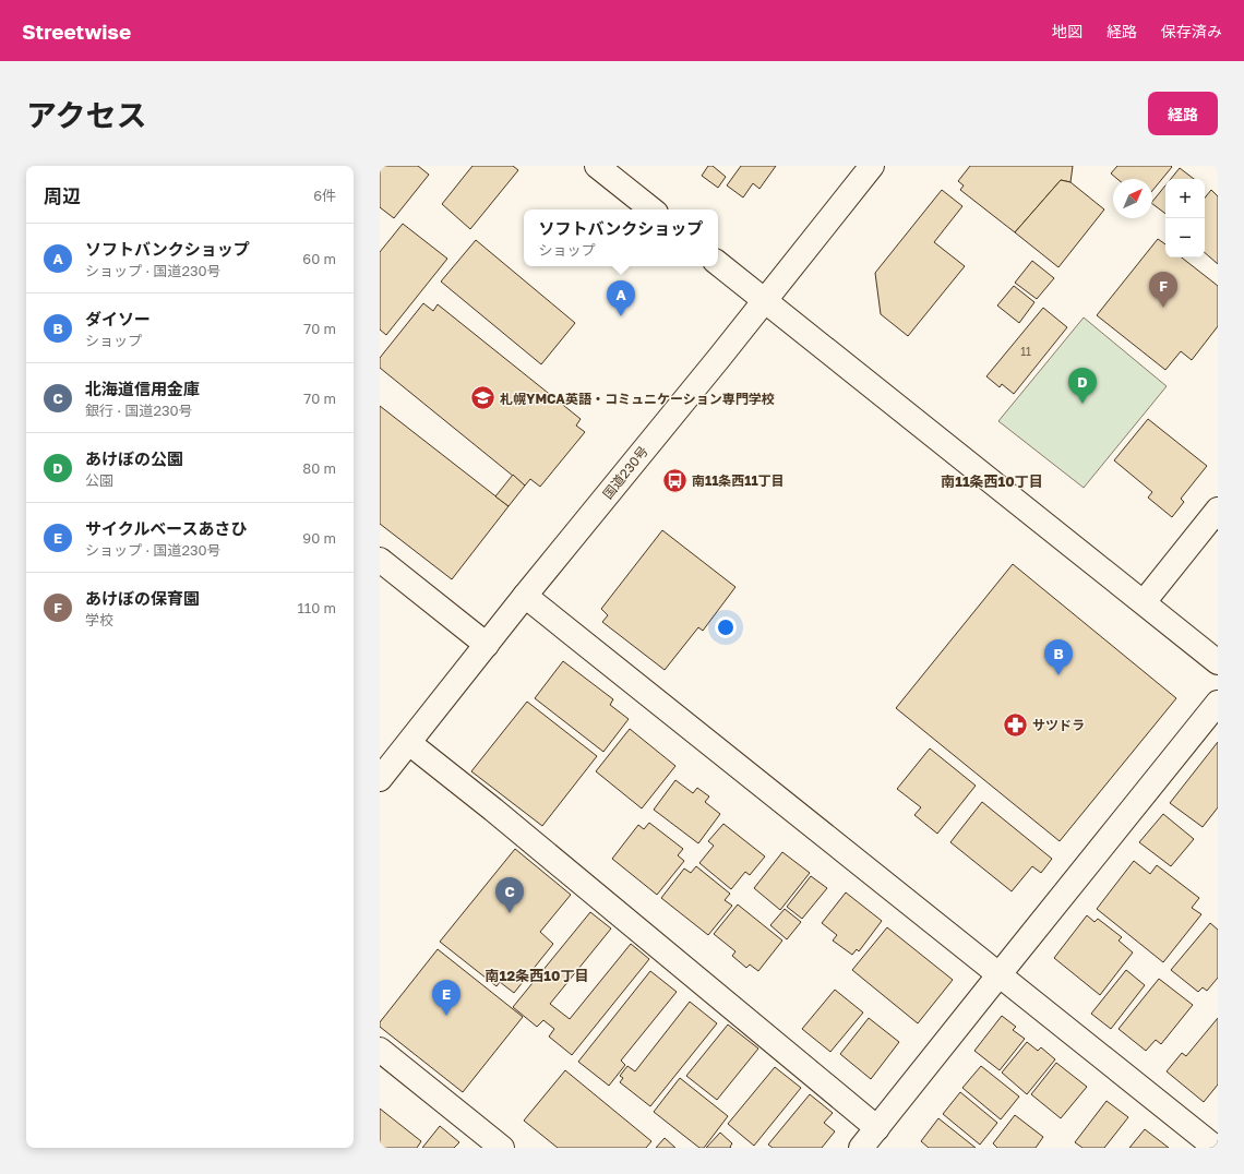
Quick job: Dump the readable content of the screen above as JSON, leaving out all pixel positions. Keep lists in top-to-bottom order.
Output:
{
  "streets": {
    "main road": ["国道230号"]
  },
  "districts": ["南11条西10丁目", "南12条西10丁目"],
  "places": {
    "school or university": ["札幌YMCA英語・コミュニケーション専門学校"],
    "bus stop": ["南11条西11丁目"],
    "pharmacy": ["サツドラ"]
  },
  "house_numbers": ["11"],
  "north": "top right",
  "page": {
    "header": "Streetwise",
    "nav": ["地図", "経路", "保存済み"],
    "title": "アクセス",
    "buttons": "経路",
    "heading": ["周辺", "6件"],
    "map_buttons": ["+", "−"],
    "popup": ["ソフトバンクショップ", "ショップ"],
    "list": [
      {
        "mark": "A",
        "name": "ソフトバンクショップ",
        "note": "ショップ · 国道230号",
        "value": "60 m"
      },
      {
        "mark": "B",
        "name": "ダイソー",
        "note": "ショップ",
        "value": "70 m"
      },
      {
        "mark": "C",
        "name": "北海道信用金庫",
        "note": "銀行 · 国道230号",
        "value": "70 m"
      },
      {
        "mark": "D",
        "name": "あけぼの公園",
        "note": "公園",
        "value": "80 m"
      },
      {
        "mark": "E",
        "name": "サイクルベースあさひ",
        "note": "ショップ · 国道230号",
        "value": "90 m"
      },
      {
        "mark": "F",
        "name": "あけぼの保育園",
        "note": "学校",
        "value": "110 m"
      }
    ],
    "pins": [
      "F",
      "A",
      "D",
      "B",
      "C",
      "E"
    ]
  }
}
